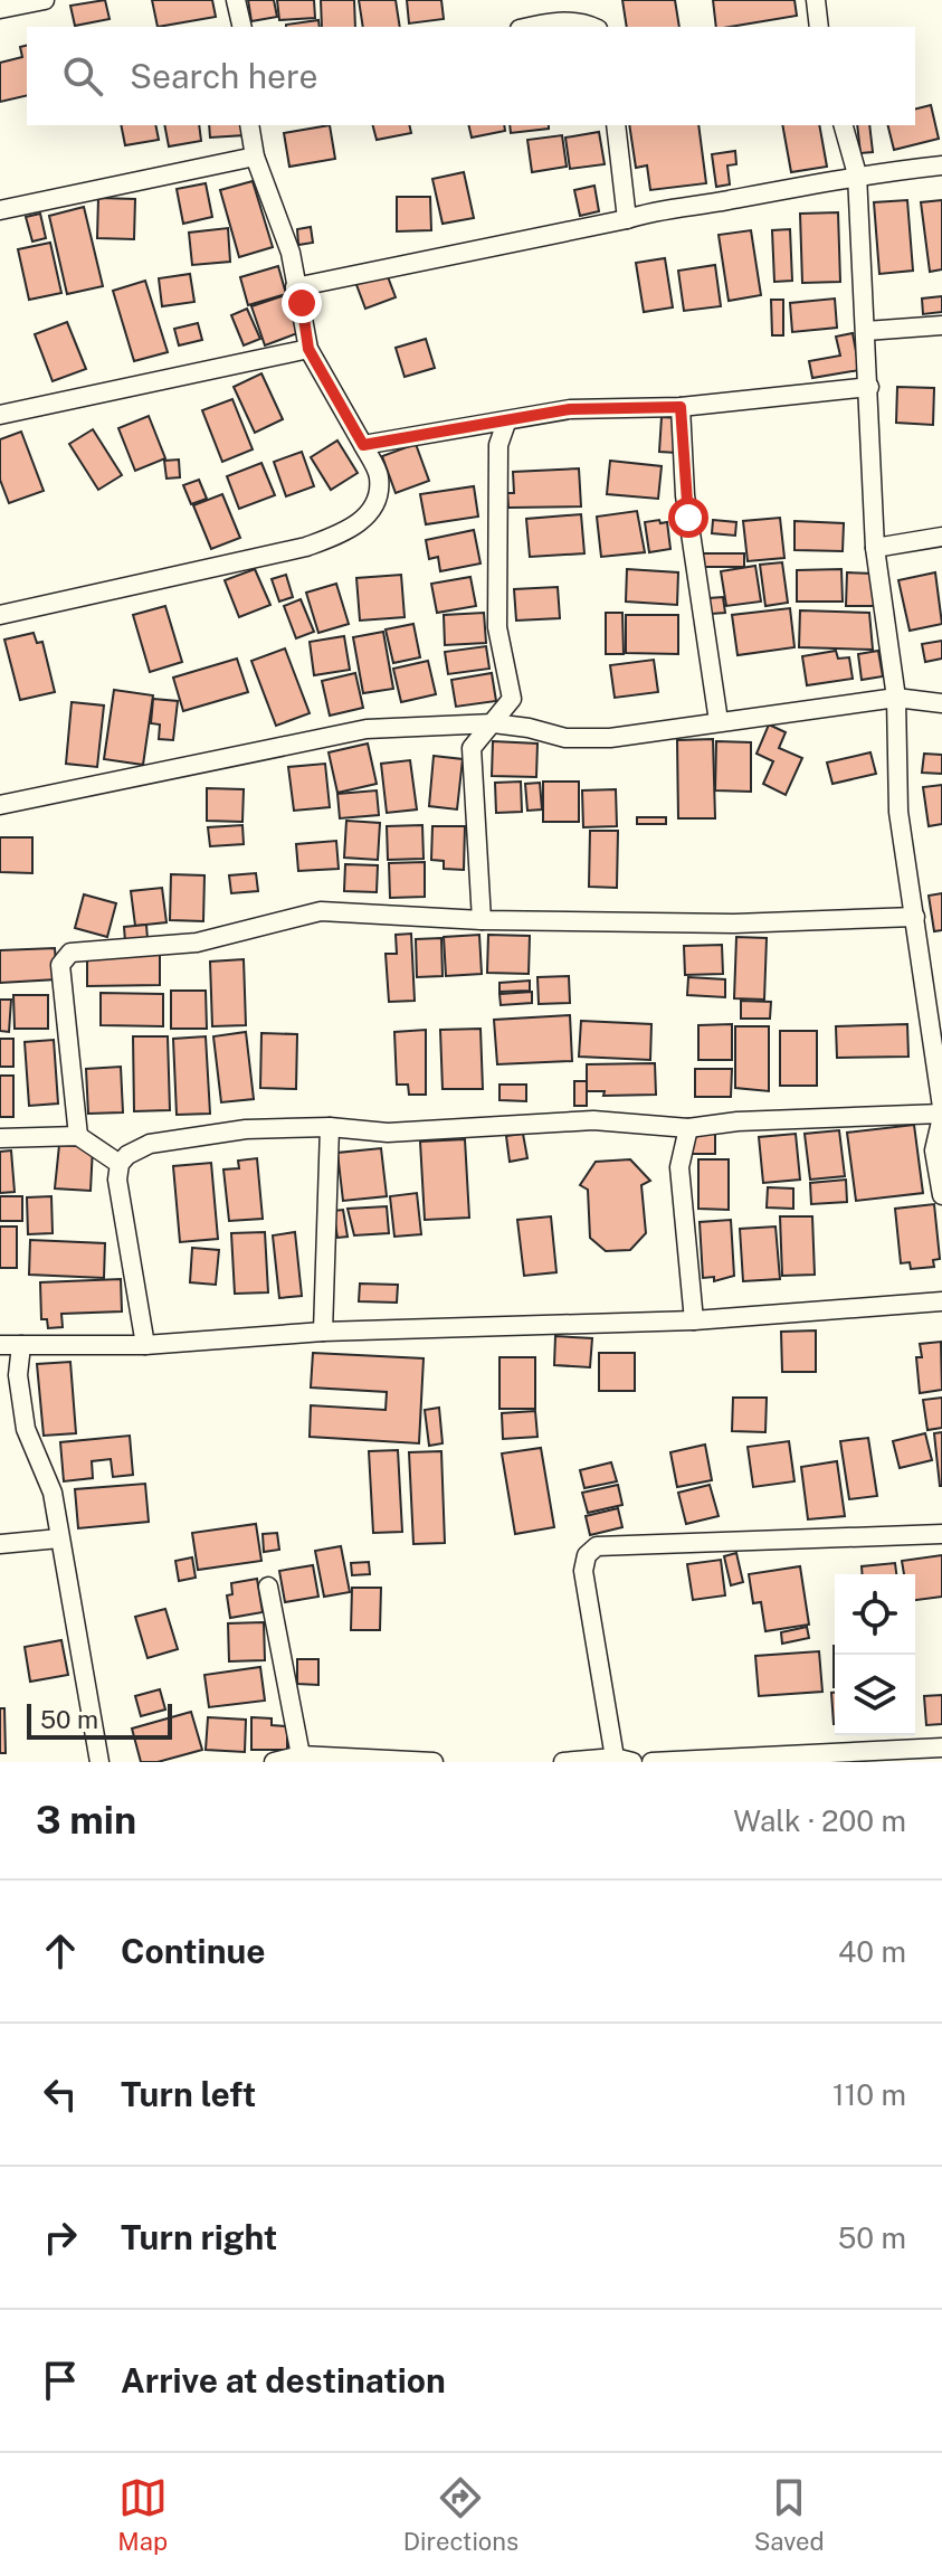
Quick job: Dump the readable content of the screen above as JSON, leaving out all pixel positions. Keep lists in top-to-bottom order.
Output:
{
  "scale_bar": "50 m",
  "page": {
    "search": "Search here",
    "scale": "50 m",
    "heading": ["3 min", "Walk · 200 m"],
    "list": [
      ["Continue", "40 m"],
      ["Turn left", "110 m"],
      ["Turn right", "50 m"],
      "Arrive at destination"
    ],
    "nav": ["Map", "Directions", "Saved"]
  }
}
